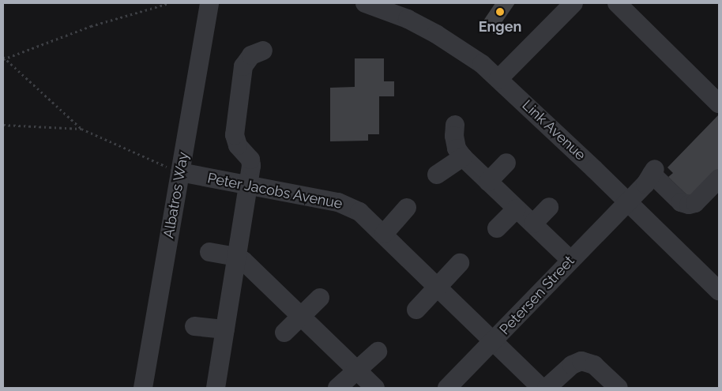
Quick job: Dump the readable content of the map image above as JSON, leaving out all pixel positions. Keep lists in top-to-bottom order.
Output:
{
  "streets": {
    "street": [
      "Link Avenue",
      "Peter Jacobs Avenue",
      "Albatros Way",
      "Petersen Street"
    ]
  },
  "crossings": [
    ["Link Avenue", "Petersen Street"],
    ["Peter Jacobs Avenue", "Albatros Way"],
    ["Peter Jacobs Avenue", "Petersen Street"]
  ],
  "places": ["Engen"]
}
